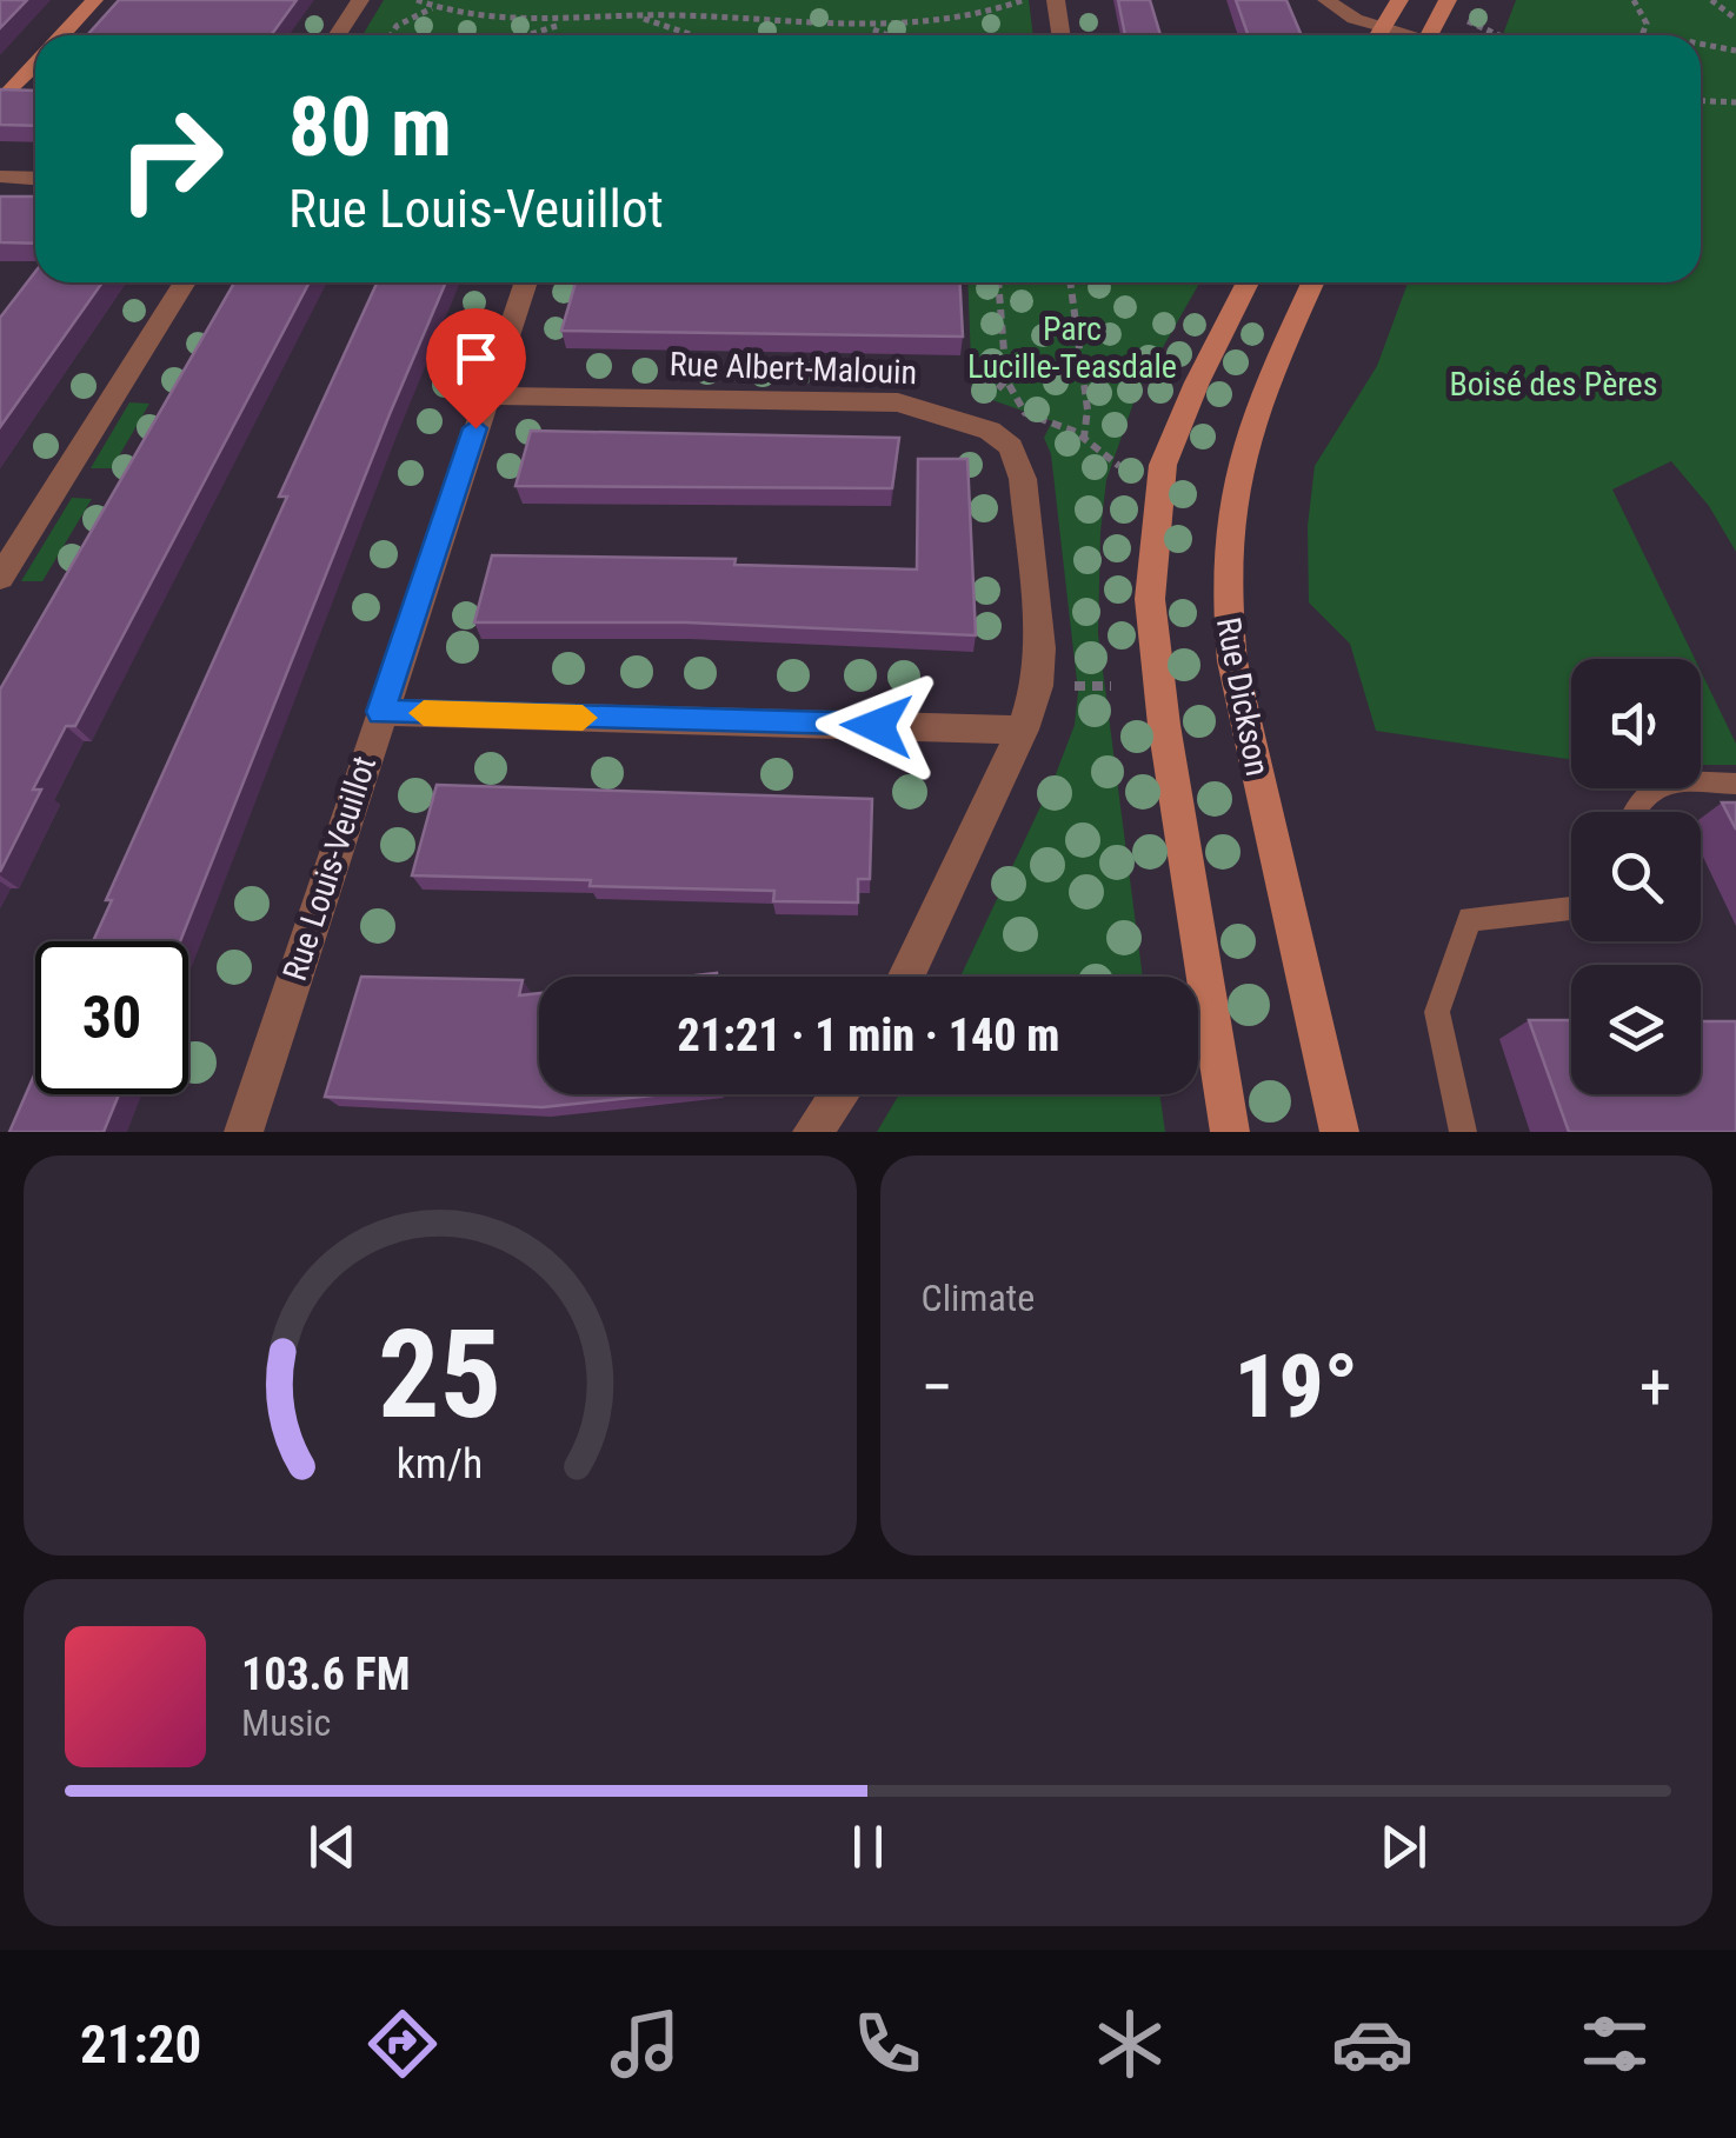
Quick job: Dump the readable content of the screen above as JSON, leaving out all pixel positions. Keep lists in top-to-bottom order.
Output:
{
  "streets": {
    "main road": ["Rue Dickson"],
    "street": ["Rue Albert-Malouin", "Rue Louis-Veuillot"]
  },
  "crossings": [
    ["Rue Albert-Malouin", "Rue Louis-Veuillot"]
  ],
  "parks": ["Parc Lucille-Teasdale", "Boisé des Pères"],
  "page": {
    "turn": ["80 m", "Rue Louis-Veuillot"],
    "limit": "30",
    "trip": "21:21 · 1 min · 140 m",
    "tile": "Climate",
    "heat": ["−", "19°", "+"],
    "song": ["103.6 FM", "Music"],
    "tabs": "21:20",
    "gauge": ["25", "km/h"]
  }
}
